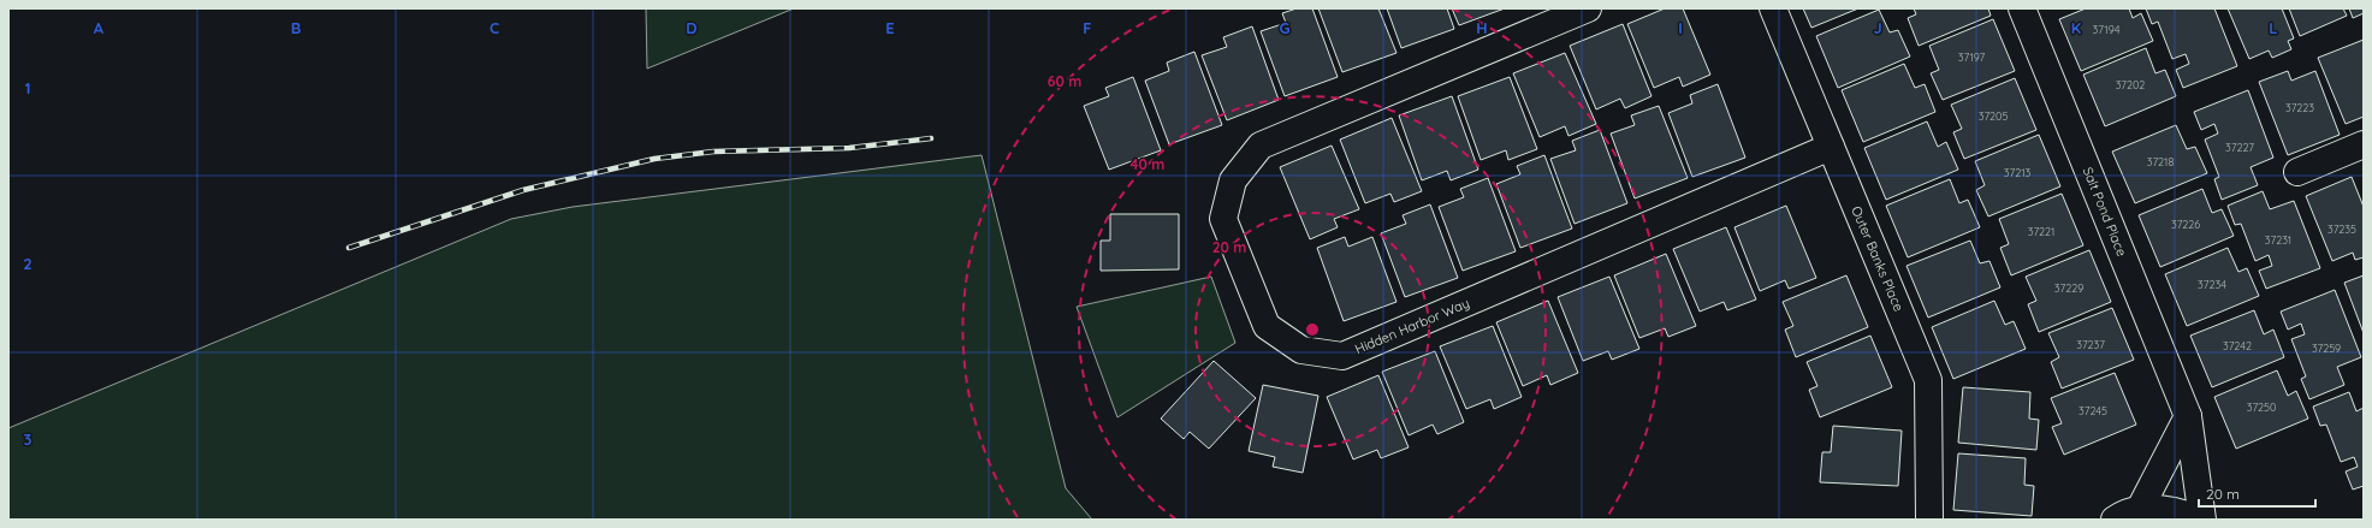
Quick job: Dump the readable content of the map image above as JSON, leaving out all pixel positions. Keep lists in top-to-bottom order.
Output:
{
  "streets": {
    "street": ["Salt Pond Place", "Outer Banks Place", "Hidden Harbor Way"]
  },
  "crossings": [
    ["Outer Banks Place", "Hidden Harbor Way"]
  ],
  "house_numbers": [
    "37194",
    "37197",
    "37202",
    "37223",
    "37205",
    "37227",
    "37218",
    "37213",
    "37226",
    "37235",
    "37221",
    "37231",
    "37234",
    "37229",
    "37237",
    "37242",
    "37259",
    "37250",
    "37245"
  ],
  "scale_bar": "20 m",
  "grid": {
    "columns": [
      "A",
      "B",
      "C",
      "D",
      "E",
      "F",
      "G",
      "H",
      "I",
      "J",
      "K",
      "L"
    ],
    "rows": ["1", "2", "3"]
  },
  "rings": ["60 m", "40 m", "20 m"]
}
